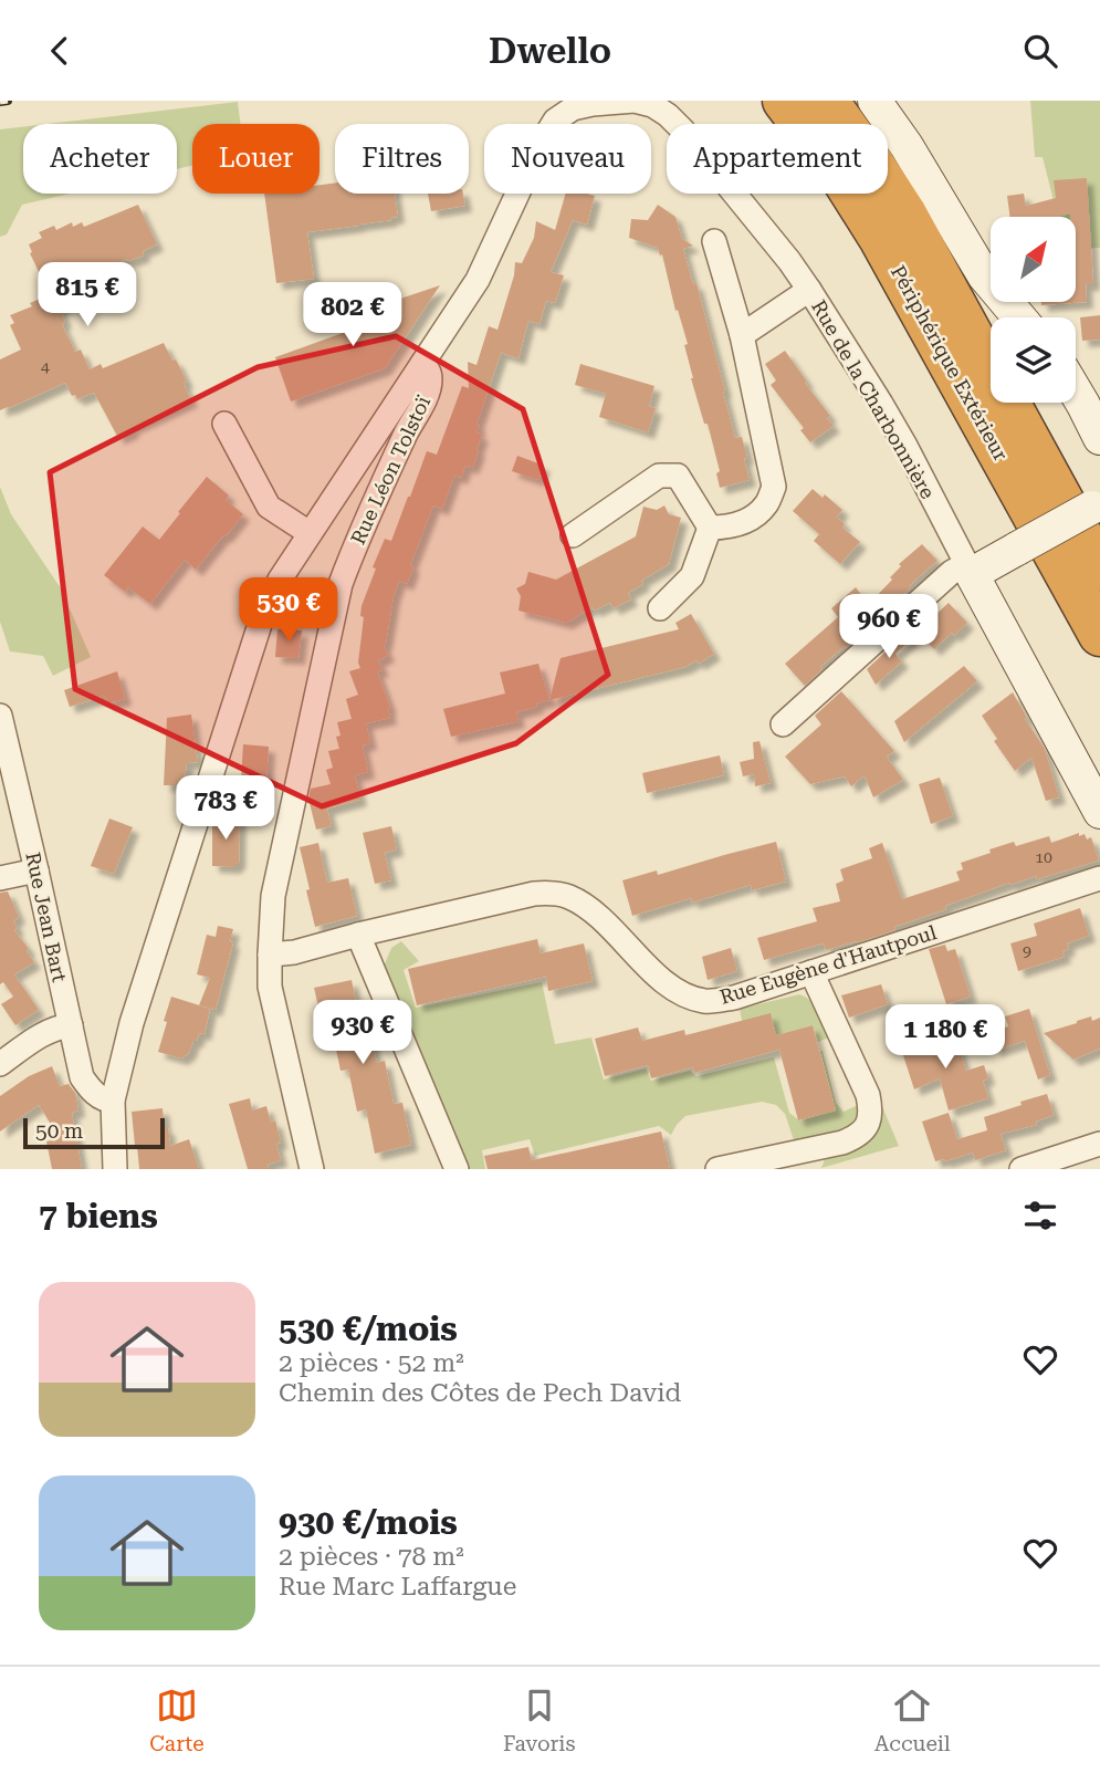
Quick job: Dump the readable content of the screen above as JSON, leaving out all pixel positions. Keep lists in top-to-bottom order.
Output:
{
  "streets": {
    "highway": ["Périphérique Extérieur"],
    "street": [
      "Rue de la Charbonnière",
      "Rue Léon Tolstoï",
      "Rue Jean Bart",
      "Rue Eugène d'Hautpoul"
    ]
  },
  "crossings": [
    ["Rue de la Charbonnière", "Rue Léon Tolstoï"],
    ["Rue Léon Tolstoï", "Rue Eugène d'Hautpoul"]
  ],
  "house_numbers": ["4", "10", "9"],
  "scale_bar": "50 m",
  "north": "top right",
  "page": {
    "header": "Dwello",
    "chip": [
      "Acheter",
      "Louer",
      "Filtres",
      "Nouveau",
      "Appartement"
    ],
    "price": [
      "815 €",
      "802 €",
      "530 €",
      "960 €",
      "783 €",
      "930 €",
      "1 180 €"
    ],
    "scale": "50 m",
    "heading": "7 biens",
    "list": [
      {
        "name": "530 €/mois",
        "note": "2 pièces · 52 m² · Chemin des Côtes de Pech David"
      },
      {
        "name": "930 €/mois",
        "note": "2 pièces · 78 m² · Rue Marc Laffargue"
      }
    ],
    "tabs": ["Carte", "Favoris", "Accueil"]
  }
}
